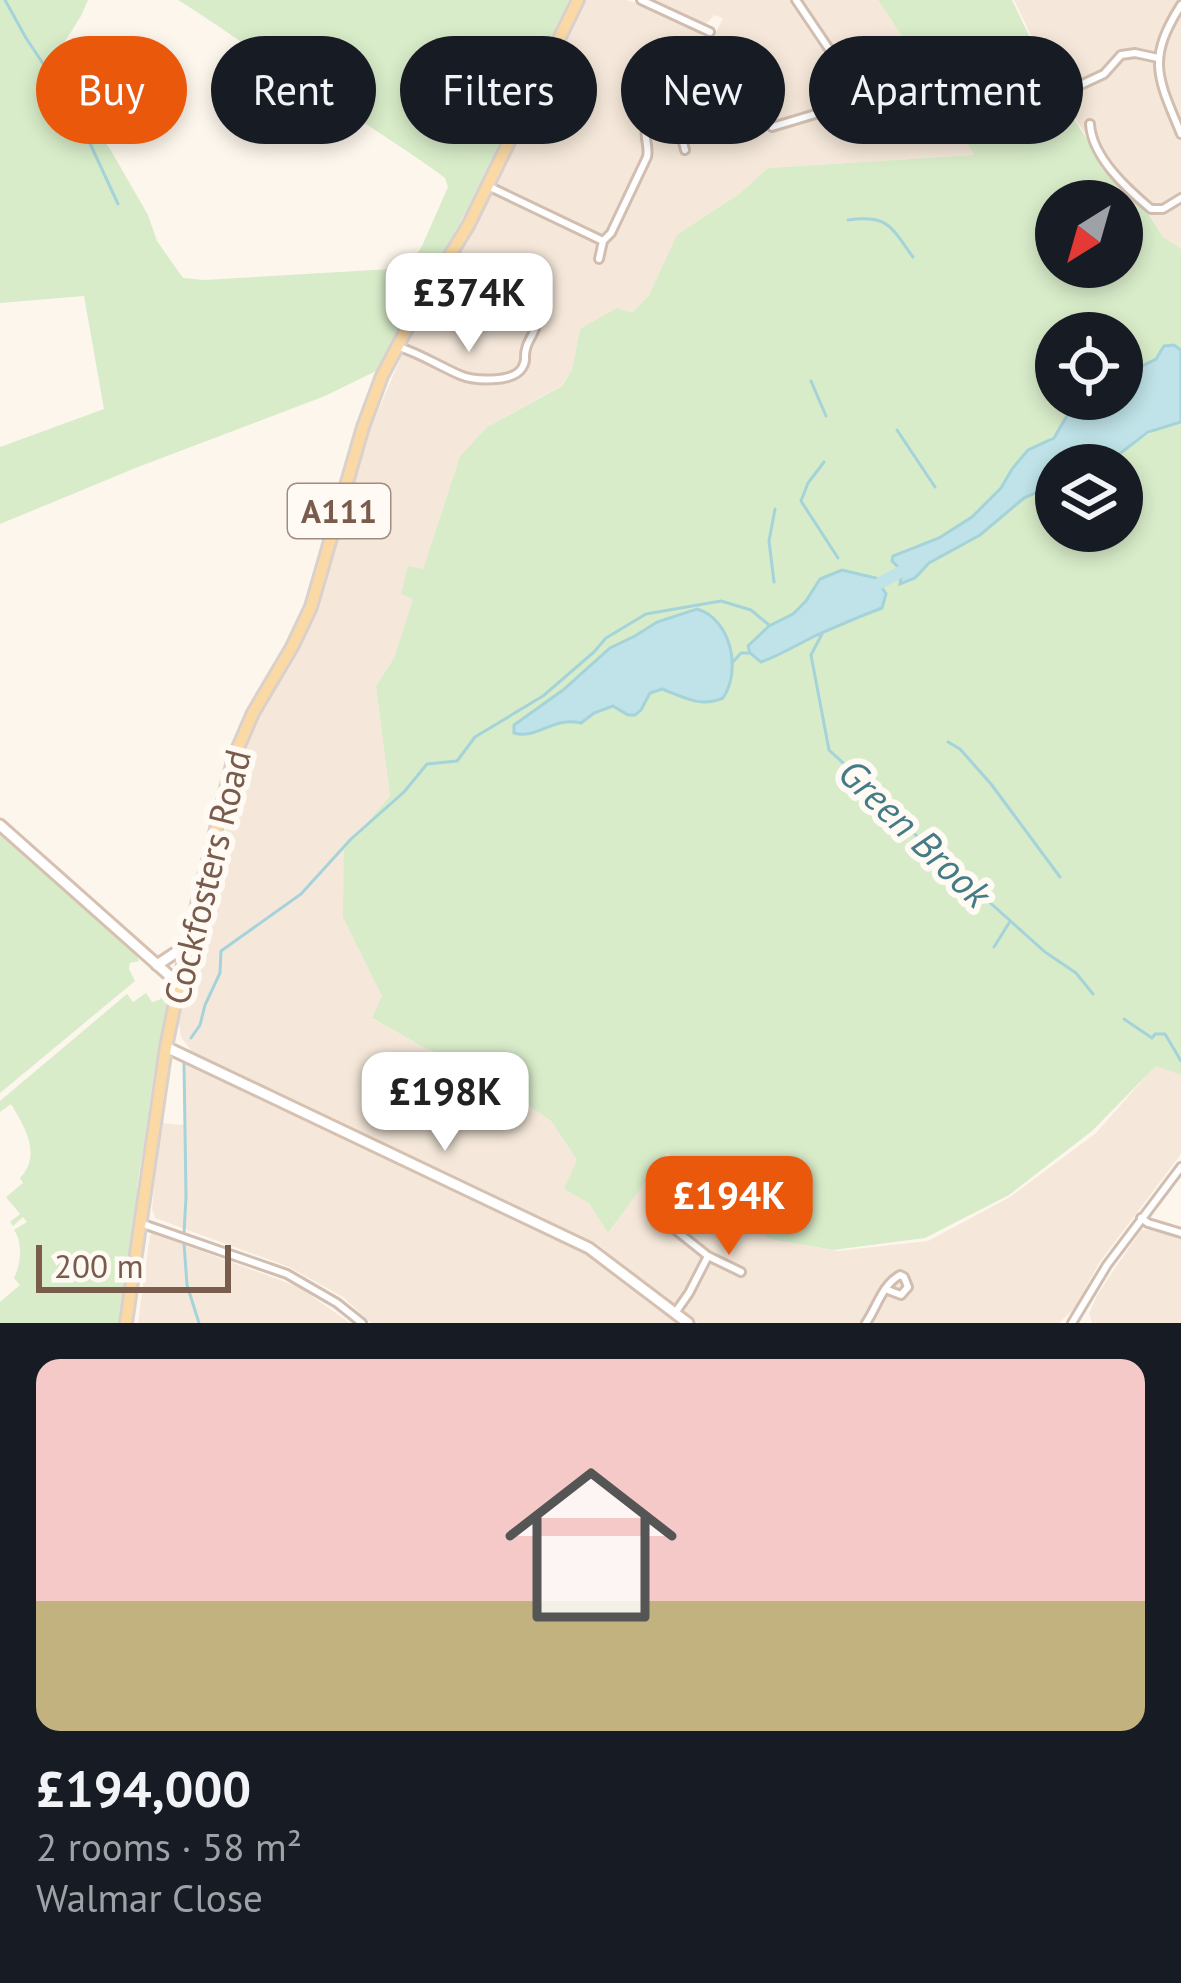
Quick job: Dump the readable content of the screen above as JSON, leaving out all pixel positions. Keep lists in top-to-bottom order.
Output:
{
  "streets": {
    "main road": ["A111", "Cockfosters Road"]
  },
  "water": ["Green Brook"],
  "scale_bar": "200 m",
  "north": "bottom left",
  "page": {
    "chip": [
      "Buy",
      "Rent",
      "Filters",
      "New",
      "Apartment"
    ],
    "price": ["£374K", "£198K", "£194K"],
    "scale": "200 m",
    "list": [
      {
        "name": "£194,000",
        "note": "2 rooms · 58 m² · Walmar Close"
      }
    ]
  }
}
